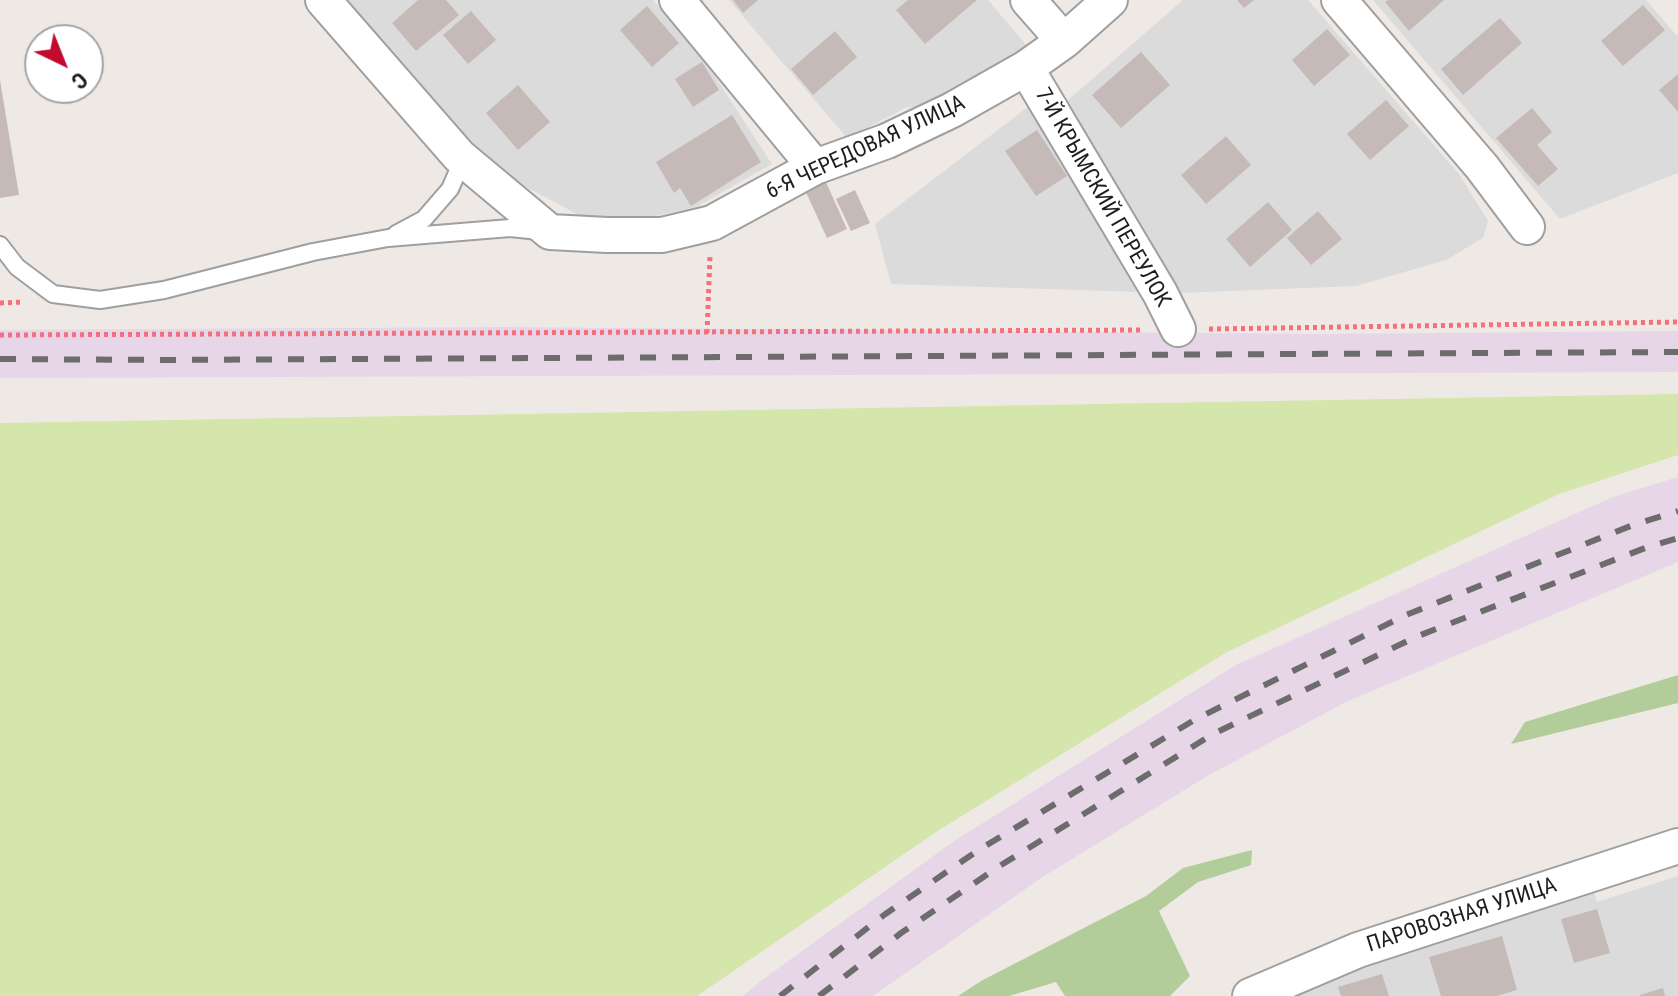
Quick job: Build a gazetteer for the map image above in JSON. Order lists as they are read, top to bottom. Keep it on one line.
{"streets":{"street":["6-Я ЧЕРЕДОВАЯ УЛИЦА","7-Й КРЫМСКИЙ ПЕРЕУЛОК","ПАРОВОЗНАЯ УЛИЦА"]},"crossings":[["6-Я ЧЕРЕДОВАЯ УЛИЦА","7-Й КРЫМСКИЙ ПЕРЕУЛОК"]],"north":"bottom right"}
